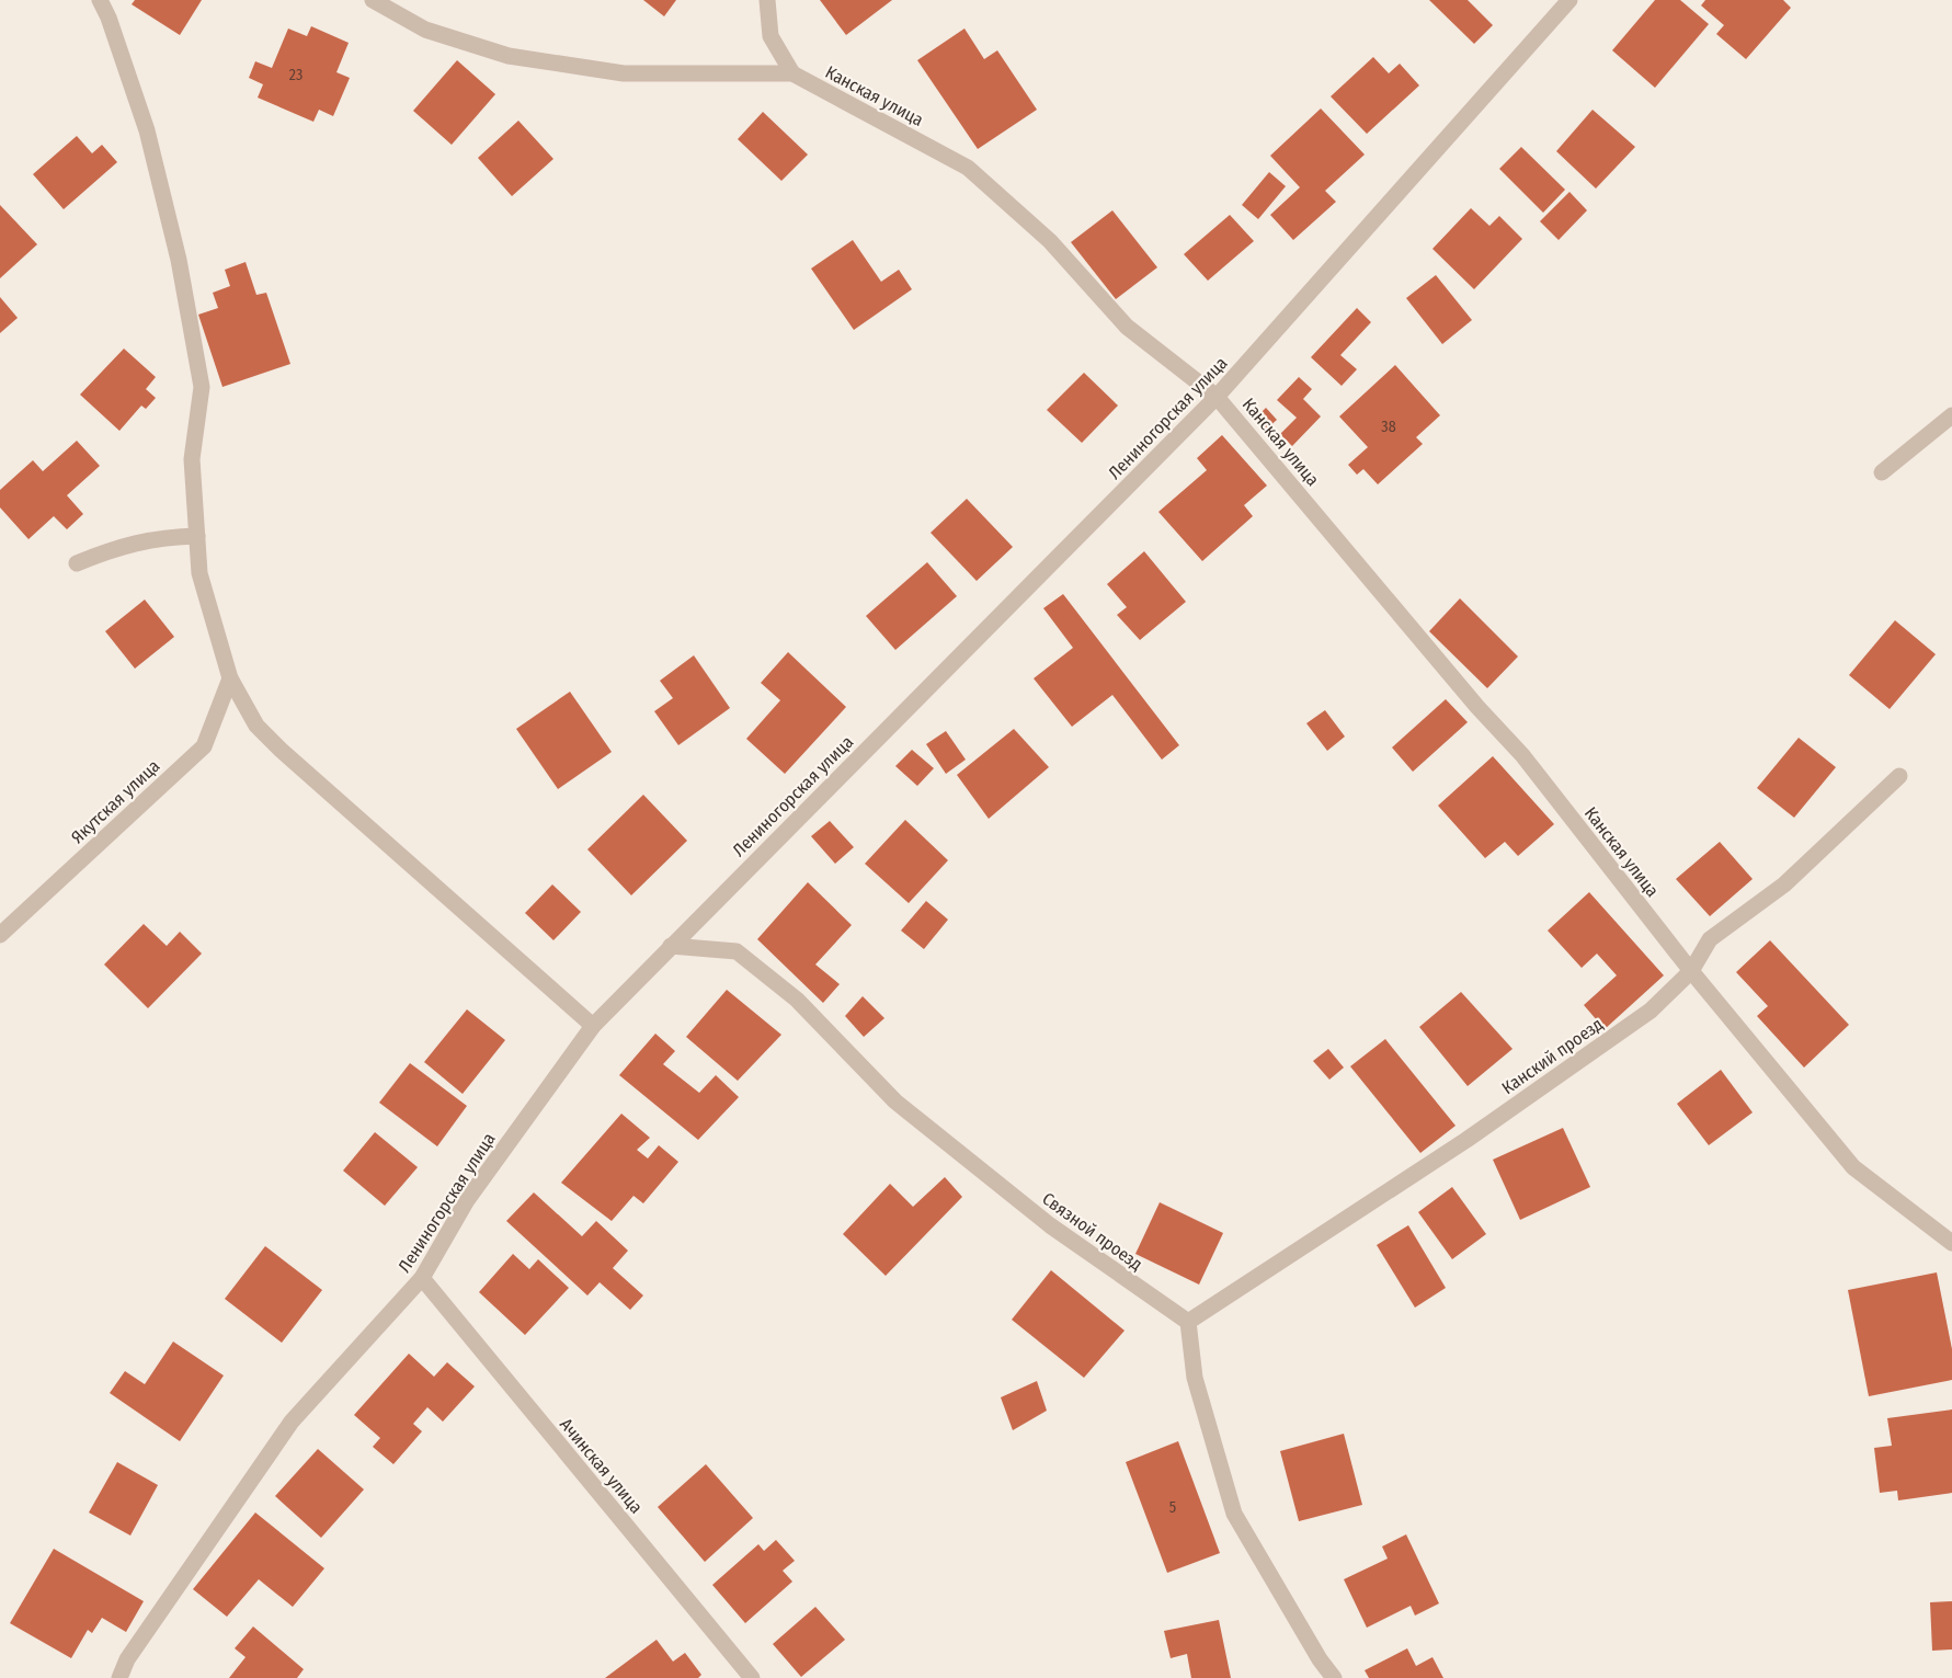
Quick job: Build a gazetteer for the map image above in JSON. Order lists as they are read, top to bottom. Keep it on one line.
{"streets":{"street":["Канская улица","Лениногорская улица","Якутская улица","Канский проезд","Связной проезд","Ачинская улица"]},"crossings":[["Канская улица","Лениногорская улица"],["Канская улица","Канский проезд"],["Лениногорская улица","Связной проезд"],["Лениногорская улица","Ачинская улица"],["Канский проезд","Связной проезд"]],"house_numbers":["23","38","5"]}
